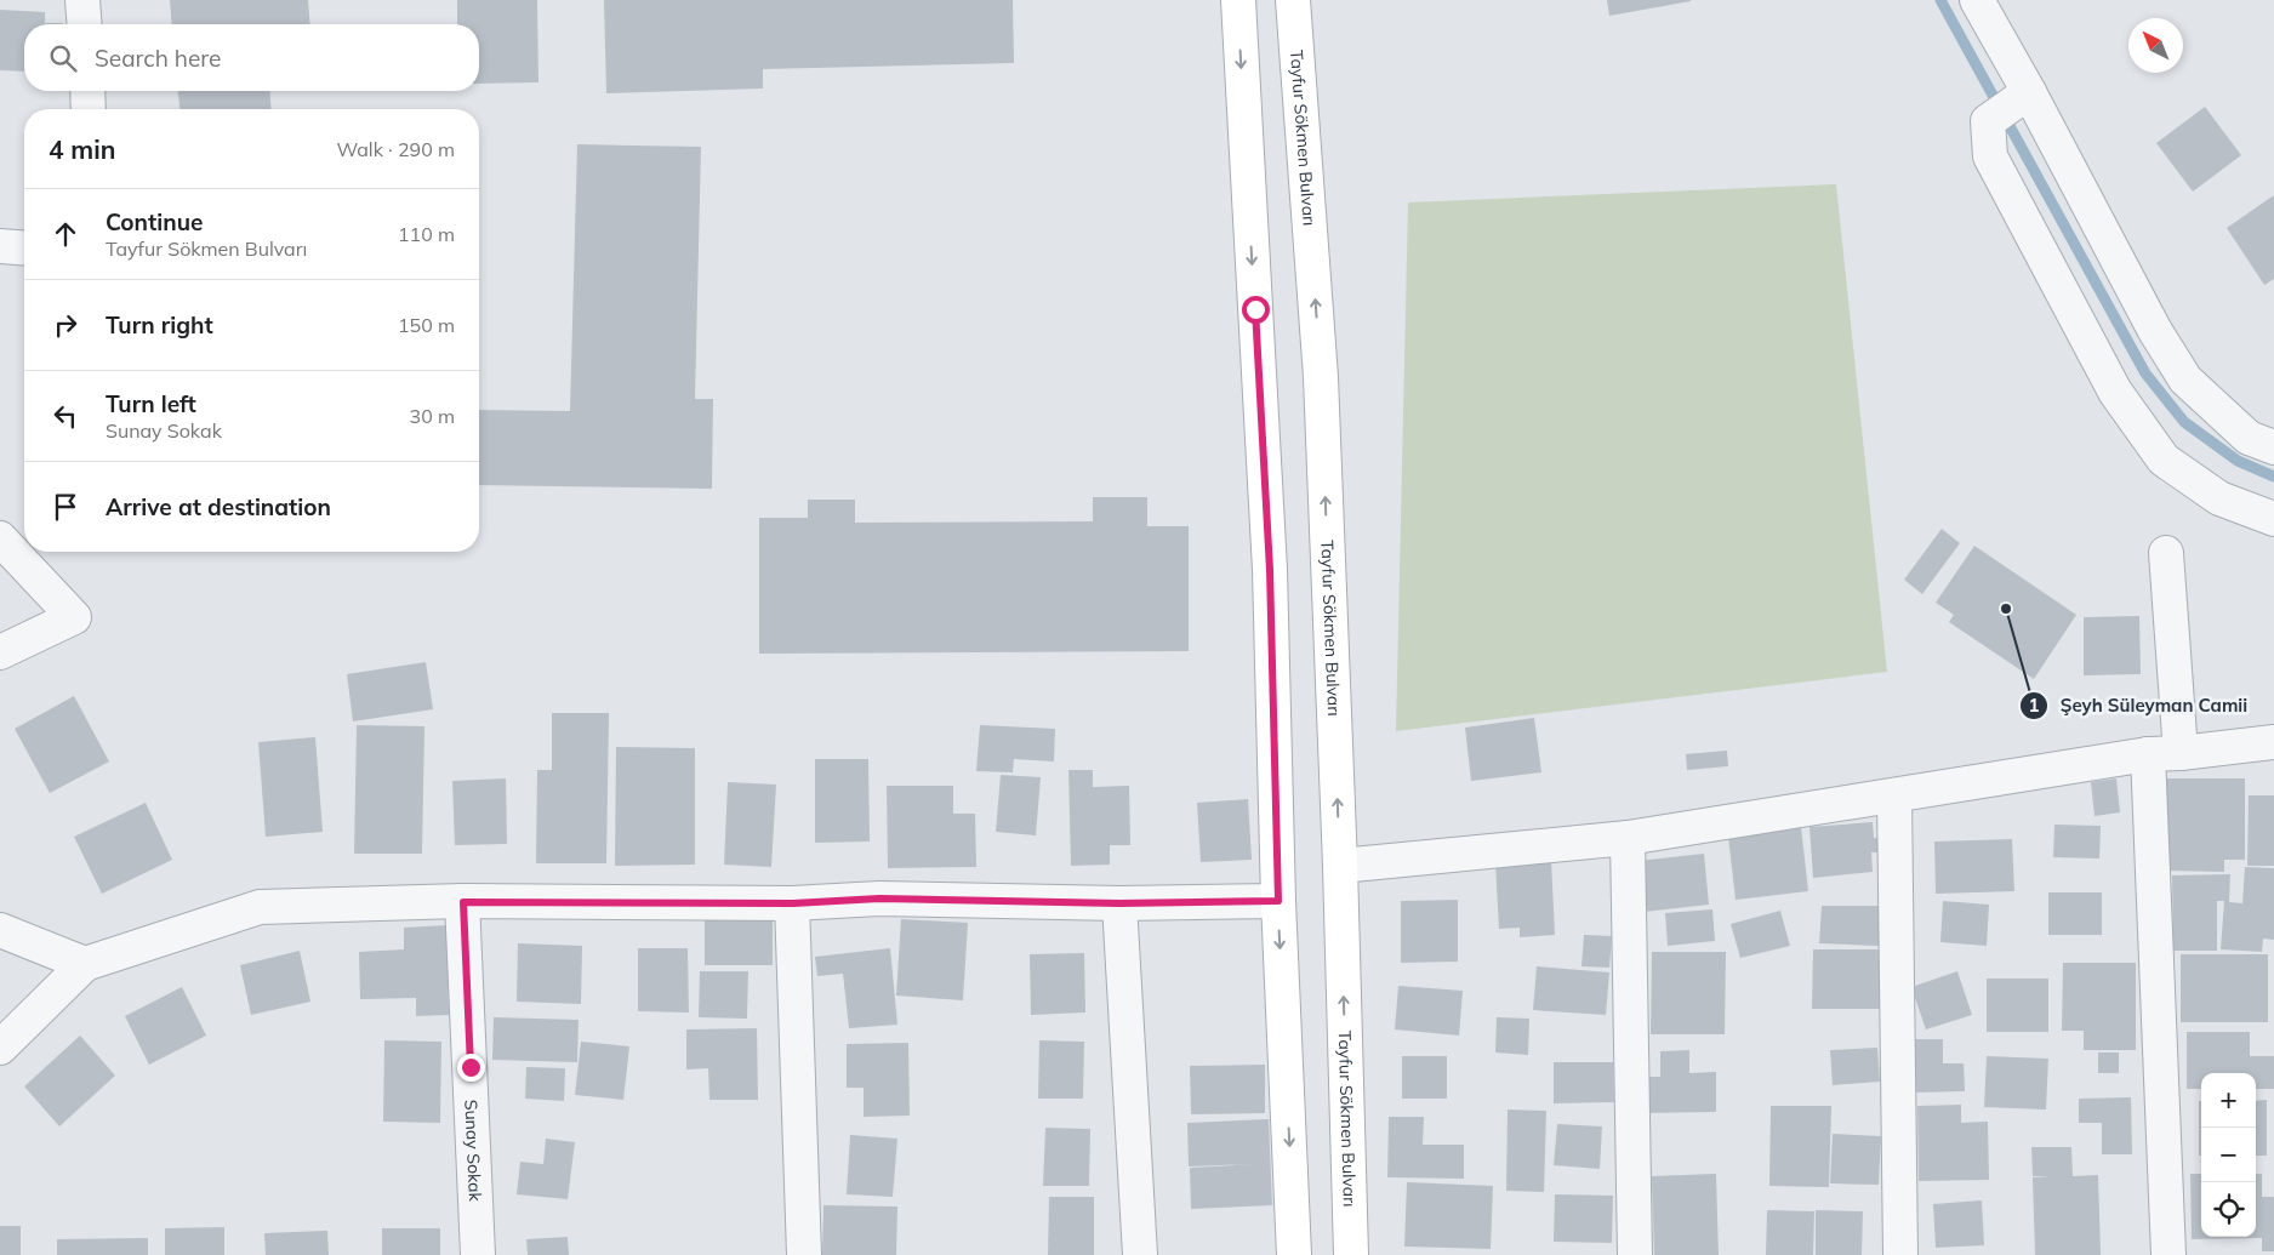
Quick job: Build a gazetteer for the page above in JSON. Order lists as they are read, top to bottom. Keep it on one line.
{"streets":{"main road":["Tayfur Sökmen Bulvarı"],"street":["Sunay Sokak"]},"places":["Şeyh Süleyman Camii"],"north":"top left","page":{"search":"Search here","heading":["4 min","Walk · 290 m"],"list":[["Continue","Tayfur Sökmen Bulvarı","110 m"],["Turn right","150 m"],["Turn left","Sunay Sokak","30 m"],"Arrive at destination"],"map_buttons":["+","−"]}}
